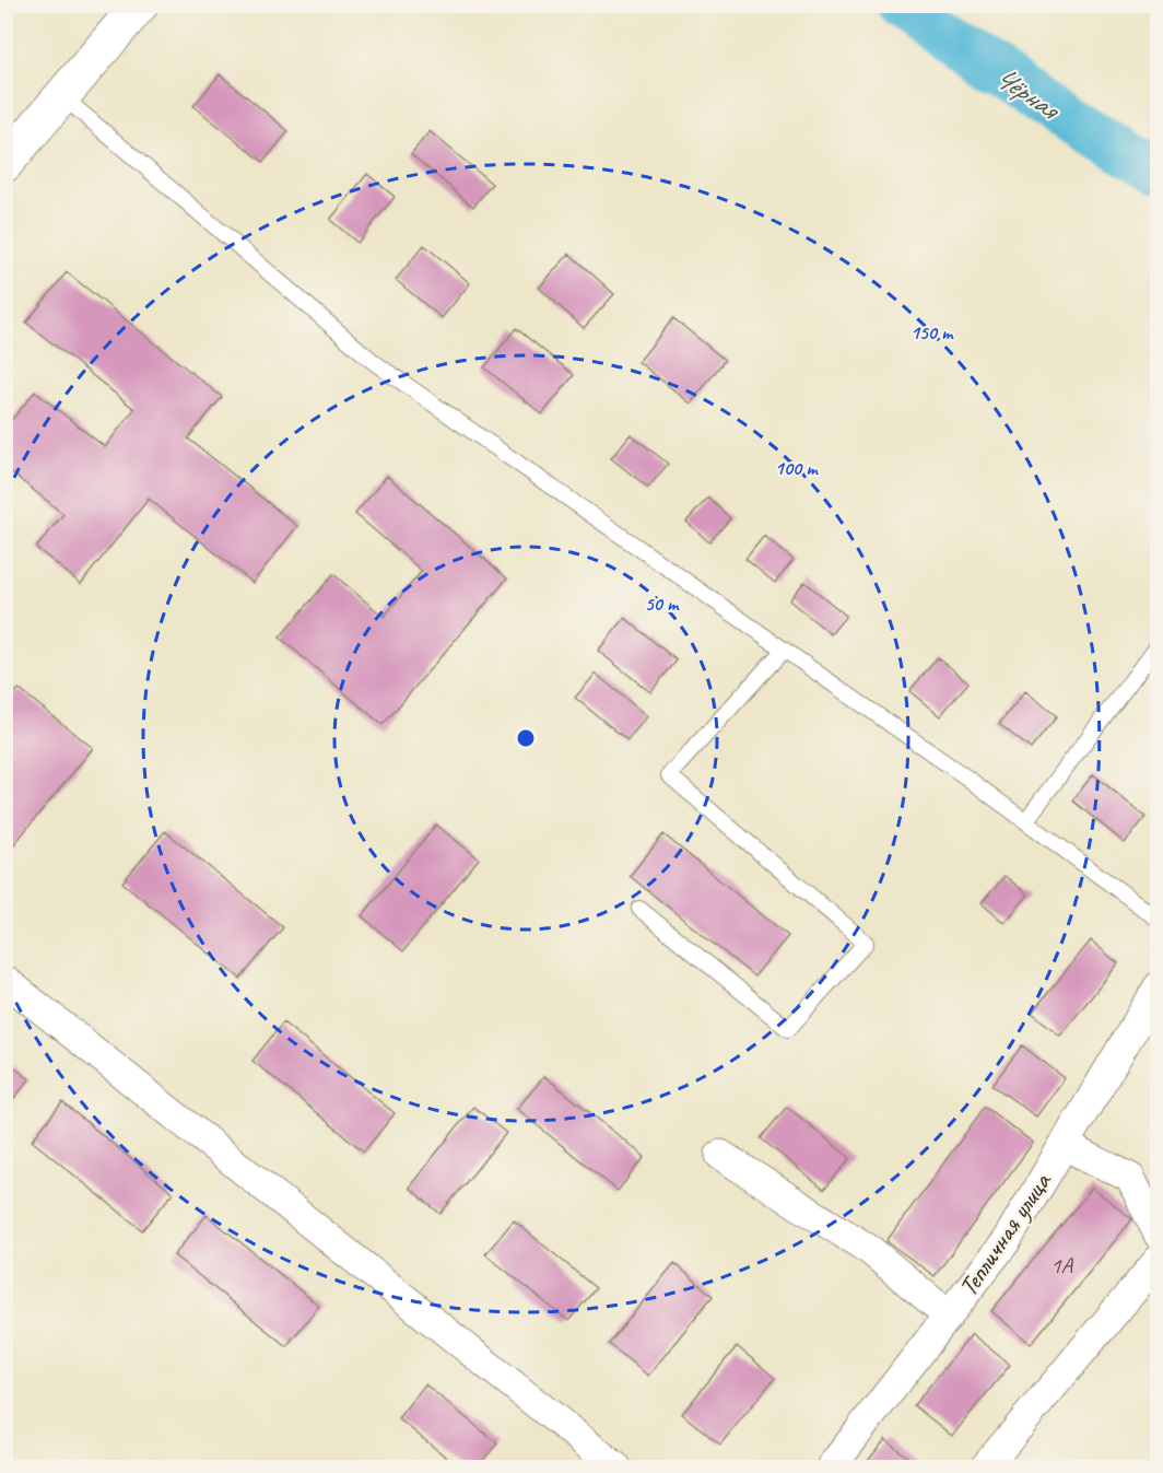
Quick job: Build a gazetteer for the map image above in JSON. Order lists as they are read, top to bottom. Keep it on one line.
{"streets":{"street":["Тепличная улица"]},"water":["Чёрная"],"house_numbers":["1А"],"rings":["150 m","100 m","50 m"]}
